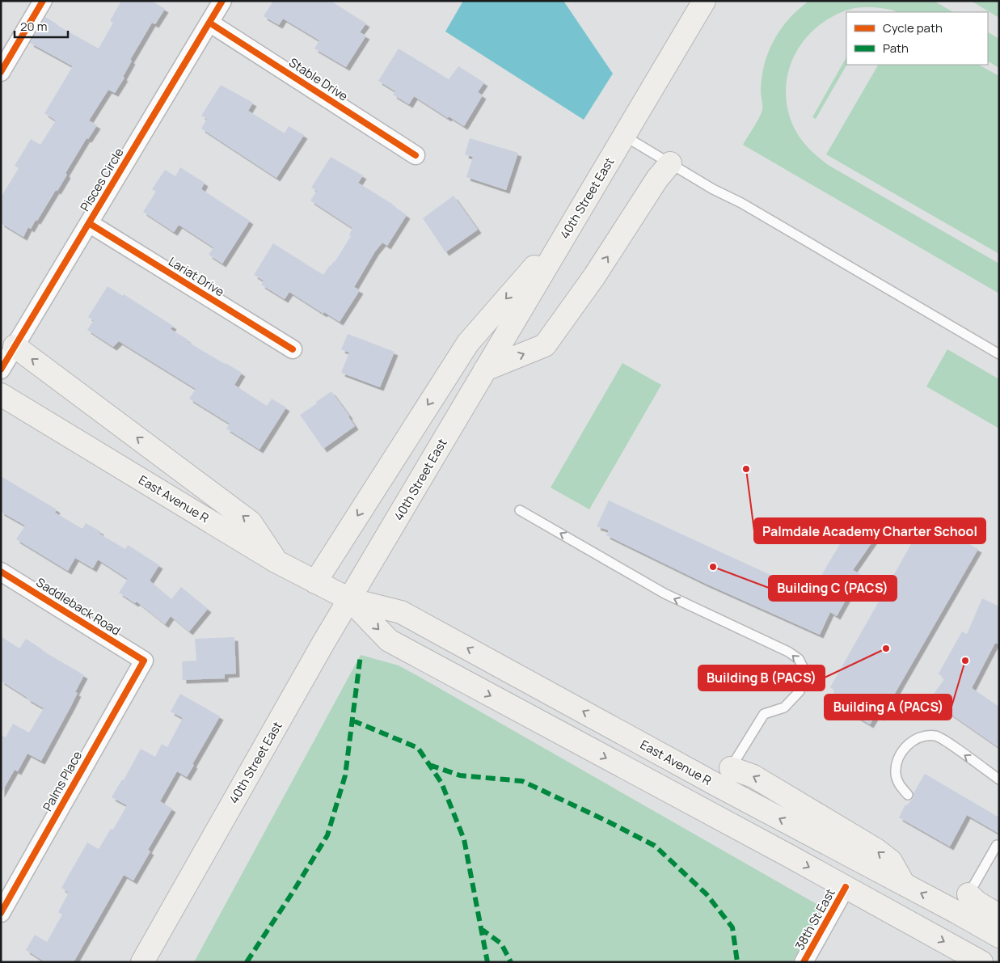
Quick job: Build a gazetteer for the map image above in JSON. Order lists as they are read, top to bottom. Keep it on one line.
{"streets":{"main road":["40th Street East","East Avenue R"],"street":["Stable Drive","Pisces Circle","Lariat Drive","Saddleback Road","Palms Place","38th St East"]},"crossings":[["Stable Drive","Pisces Circle"],["Pisces Circle","Lariat Drive"],["40th Street East","East Avenue R"],["East Avenue R","38th St East"],["Saddleback Road","Palms Place"]],"places":["Palmdale Academy Charter School","Building C (PACS)","Building B (PACS)","Building A (PACS)"],"legend":["Cycle path","Path"],"scale_bar":"20 m"}
